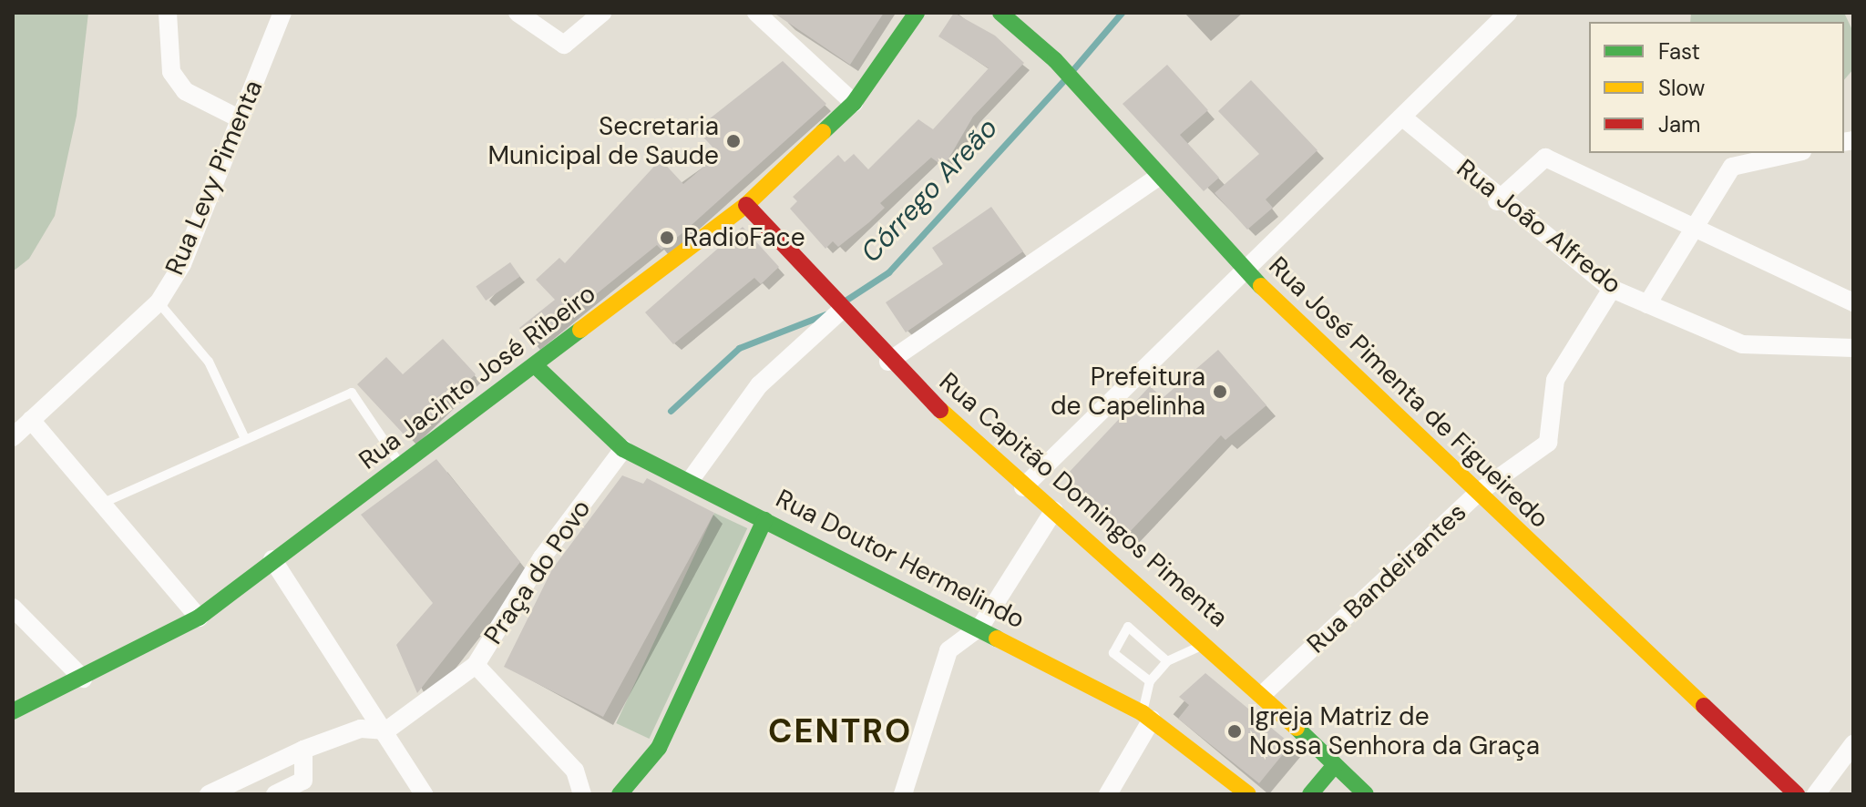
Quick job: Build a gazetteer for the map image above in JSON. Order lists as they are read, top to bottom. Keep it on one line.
{"streets":{"street":["Rua Levy Pimenta","Rua João Alfredo","Rua Jacinto José Ribeiro","Rua José Pimenta de Figueiredo","Rua Capitão Domingos Pimenta","Rua Doutor Hermelindo","Praça do Povo","Rua Bandeirantes"]},"crossings":[["Rua João Alfredo","Rua Bandeirantes"],["Rua Jacinto José Ribeiro","Rua Capitão Domingos Pimenta"],["Rua Jacinto José Ribeiro","Rua Doutor Hermelindo"],["Rua José Pimenta de Figueiredo","Rua Bandeirantes"],["Rua Capitão Domingos Pimenta","Rua Bandeirantes"],["Rua Doutor Hermelindo","Praça do Povo"]],"districts":["CENTRO"],"water":["Córrego Areão"],"places":["Secretaria Municipal de Saude","RadioFace","Prefeitura de Capelinha","Igreja Matriz de Nossa Senhora da Graça"],"legend":["Fast","Slow","Jam"]}
